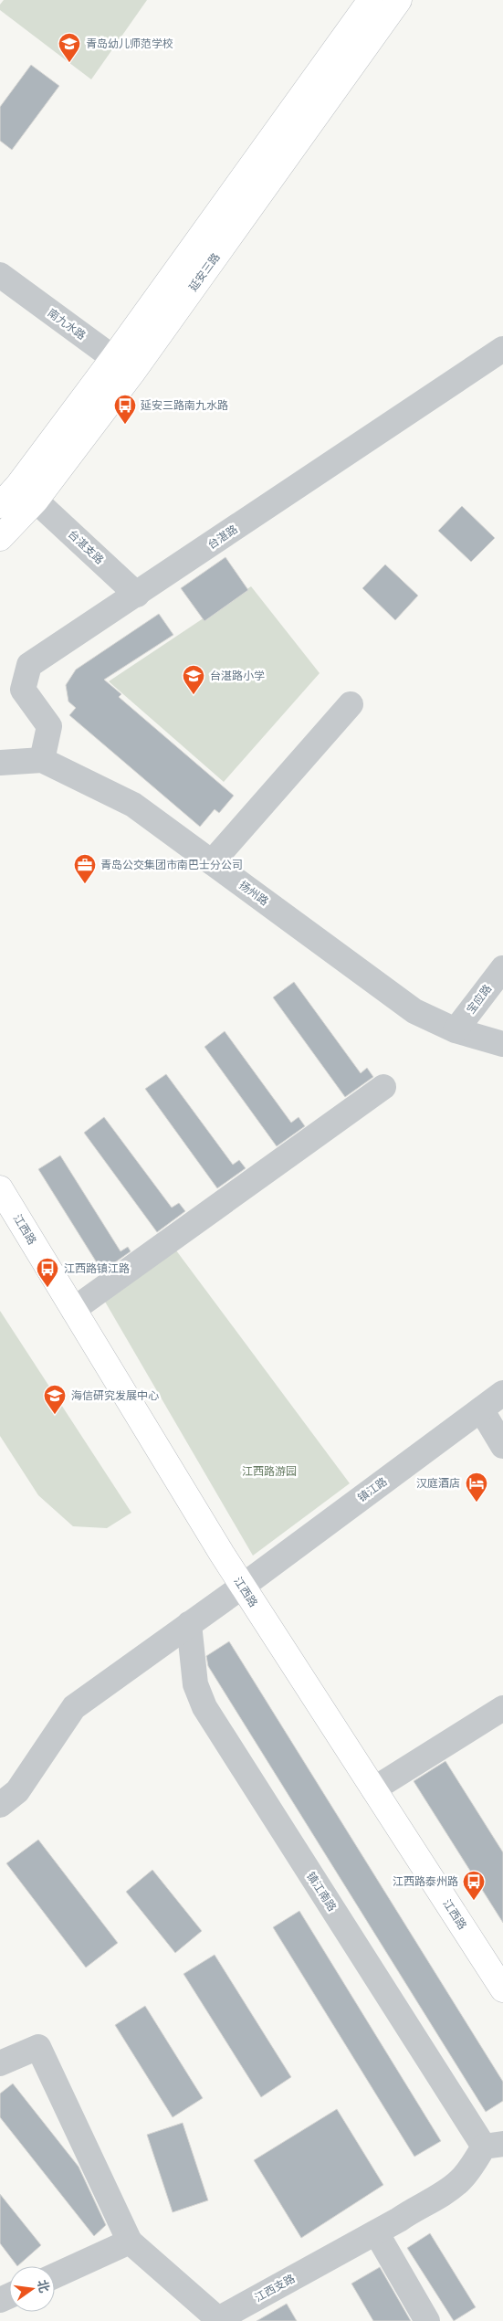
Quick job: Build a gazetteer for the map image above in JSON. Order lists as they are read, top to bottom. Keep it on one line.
{"streets":{"main road":["延安三路","江西路"],"street":["南九水路","台湛路","台湛支路","扬州路","宝应路","镇江路","镇江南路","江西支路"]},"crossings":[["延安三路","南九水路"],["延安三路","台湛支路"],["台湛路","台湛支路"],["台湛路","扬州路"],["扬州路","宝应路"],["江西路","镇江路"],["镇江南路","江西支路"]],"parks":["江西路游园"],"places":{"school or university":["青岛幼儿师范学校","台湛路小学","海信研究发展中心"],"bus stop":["延安三路南九水路","江西路镇江路","江西路泰州路"],"office":["青岛公交集团市南巴士分公司"],"hotel":["汉庭酒店"]},"north":"right"}
